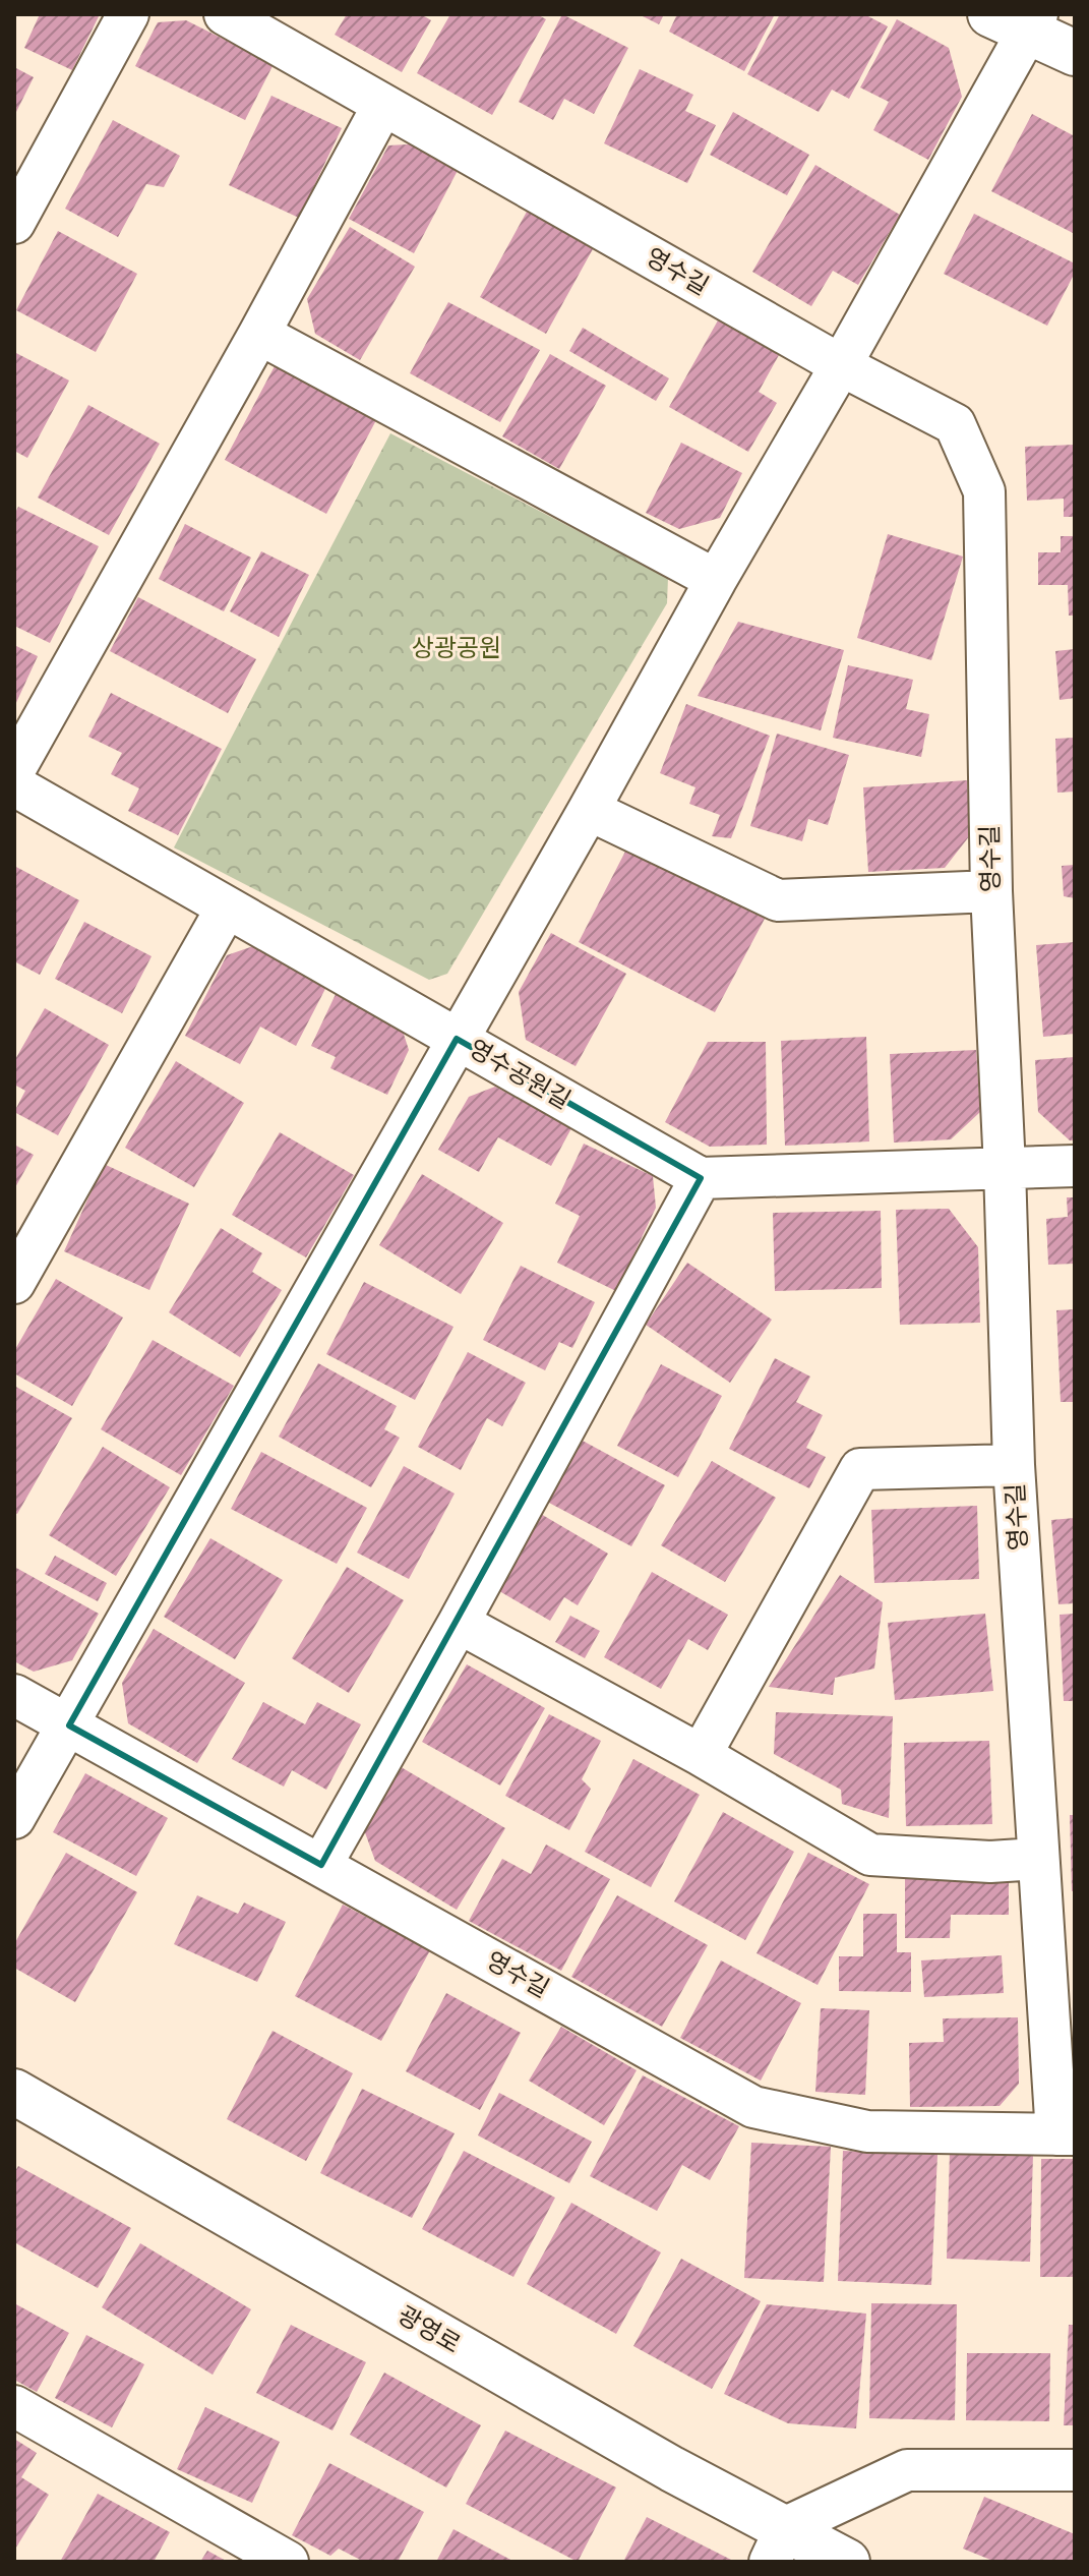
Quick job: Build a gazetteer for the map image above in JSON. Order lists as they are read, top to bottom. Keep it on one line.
{"streets":{"street":["영수길","영수공원길","광영로"]},"parks":["상광공원"]}
